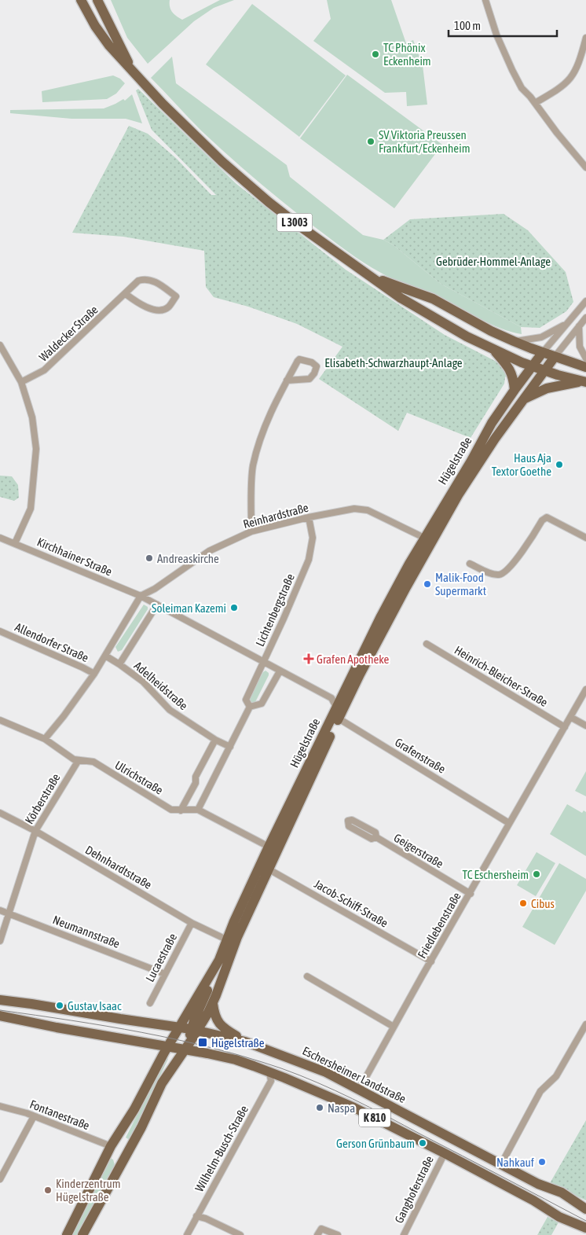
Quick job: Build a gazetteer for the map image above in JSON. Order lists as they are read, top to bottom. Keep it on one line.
{"streets":{"main road":["L 3003","Hügelstraße","Eschersheimer Landstraße","K 810"],"street":["Waldecker Straße","Reinhardstraße","Kirchhainer Straße","Lichtenbergstraße","Allendorfer Straße","Heinrich-Bleicher-Straße","Adelheidstraße","Grafenstraße","Ulrichstraße","Körberstraße","Geigerstraße","Dehnhardtstraße","Jacob-Schiff-Straße","Friedlebenstraße","Neumannstraße","Lucaestraße","Fontanestraße","Wilhelm-Busch-Straße","Ganghoferstraße"]},"crossings":[["L 3003","Hügelstraße"],["Hügelstraße","Reinhardstraße"],["Hügelstraße","Grafenstraße"],["Hügelstraße","Ulrichstraße"],["Hügelstraße","Dehnhardtstraße"],["Hügelstraße","Jacob-Schiff-Straße"],["Hügelstraße","Eschersheimer Landstraße"],["Hügelstraße","Fontanestraße"],["Hügelstraße","K 810"],["Reinhardstraße","Kirchhainer Straße"],["Reinhardstraße","Lichtenbergstraße"],["Lichtenbergstraße","Adelheidstraße"],["Lichtenbergstraße","Ulrichstraße"],["Heinrich-Bleicher-Straße","Friedlebenstraße"],["Grafenstraße","Friedlebenstraße"],["Ulrichstraße","Körberstraße"],["Körberstraße","Dehnhardtstraße"],["Körberstraße","Neumannstraße"],["Geigerstraße","Friedlebenstraße"],["Dehnhardtstraße","Lucaestraße"],["Jacob-Schiff-Straße","Friedlebenstraße"],["Friedlebenstraße","Eschersheimer Landstraße"],["Neumannstraße","Lucaestraße"],["K 810","Wilhelm-Busch-Straße"],["K 810","Ganghoferstraße"]],"parks":["Gebrüder-Hommel-Anlage","Elisabeth-Schwarzhaupt-Anlage"],"places":{"other":["TC Phönix Eckenheim","SV Viktoria Preussen Frankfurt/Eckenheim","Haus Aja Textor Goethe","Andreaskirche","Malik-Food Supermarkt","Soleiman Kazemi","TC Eschersheim","Cibus","Gustav Isaac","Naspa","Gerson Grünbaum","Nahkauf","Kinderzentrum Hügelstraße"],"health":["Grafen Apotheke"],"transit":["Hügelstraße"]},"scale_bar":"100 m"}
